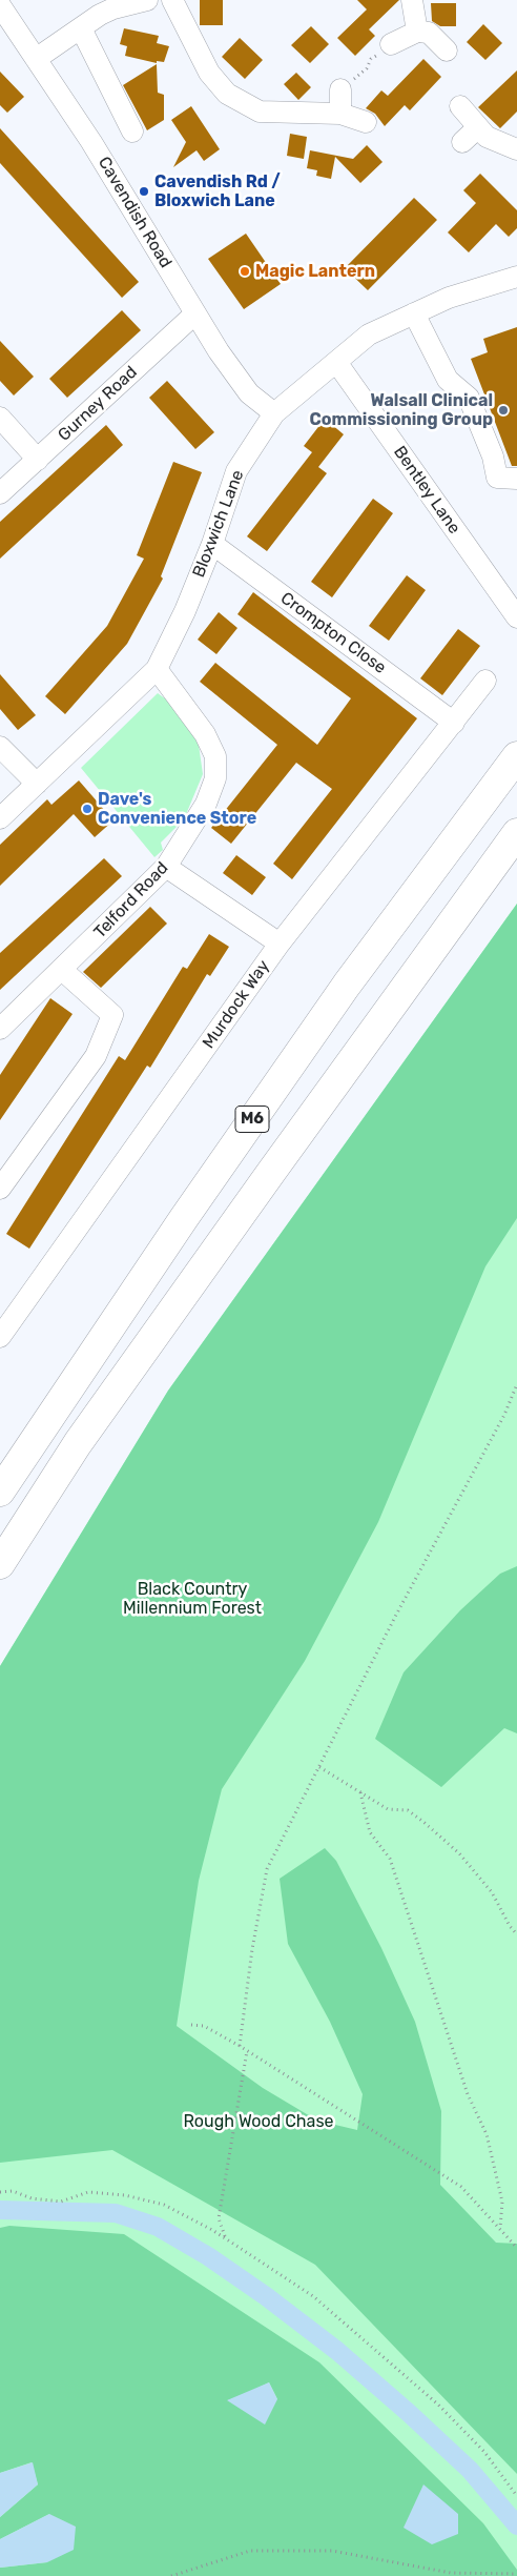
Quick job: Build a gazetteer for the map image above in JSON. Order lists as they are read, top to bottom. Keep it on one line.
{"streets":{"highway":["M6"],"street":["Cavendish Road","Gurney Road","Bentley Lane","Bloxwich Lane","Crompton Close","Telford Road","Murdock Way"]},"crossings":[["Cavendish Road","Gurney Road"],["Cavendish Road","Bloxwich Lane"],["Bentley Lane","Bloxwich Lane"],["Bloxwich Lane","Crompton Close"],["Bloxwich Lane","Telford Road"],["Crompton Close","Murdock Way"]],"parks":["Black Country Millennium Forest","Rough Wood Chase"],"places":["Cavendish Rd / Bloxwich Lane","Magic Lantern","Walsall Clinical Commissioning Group","Dave's Convenience Store"]}
